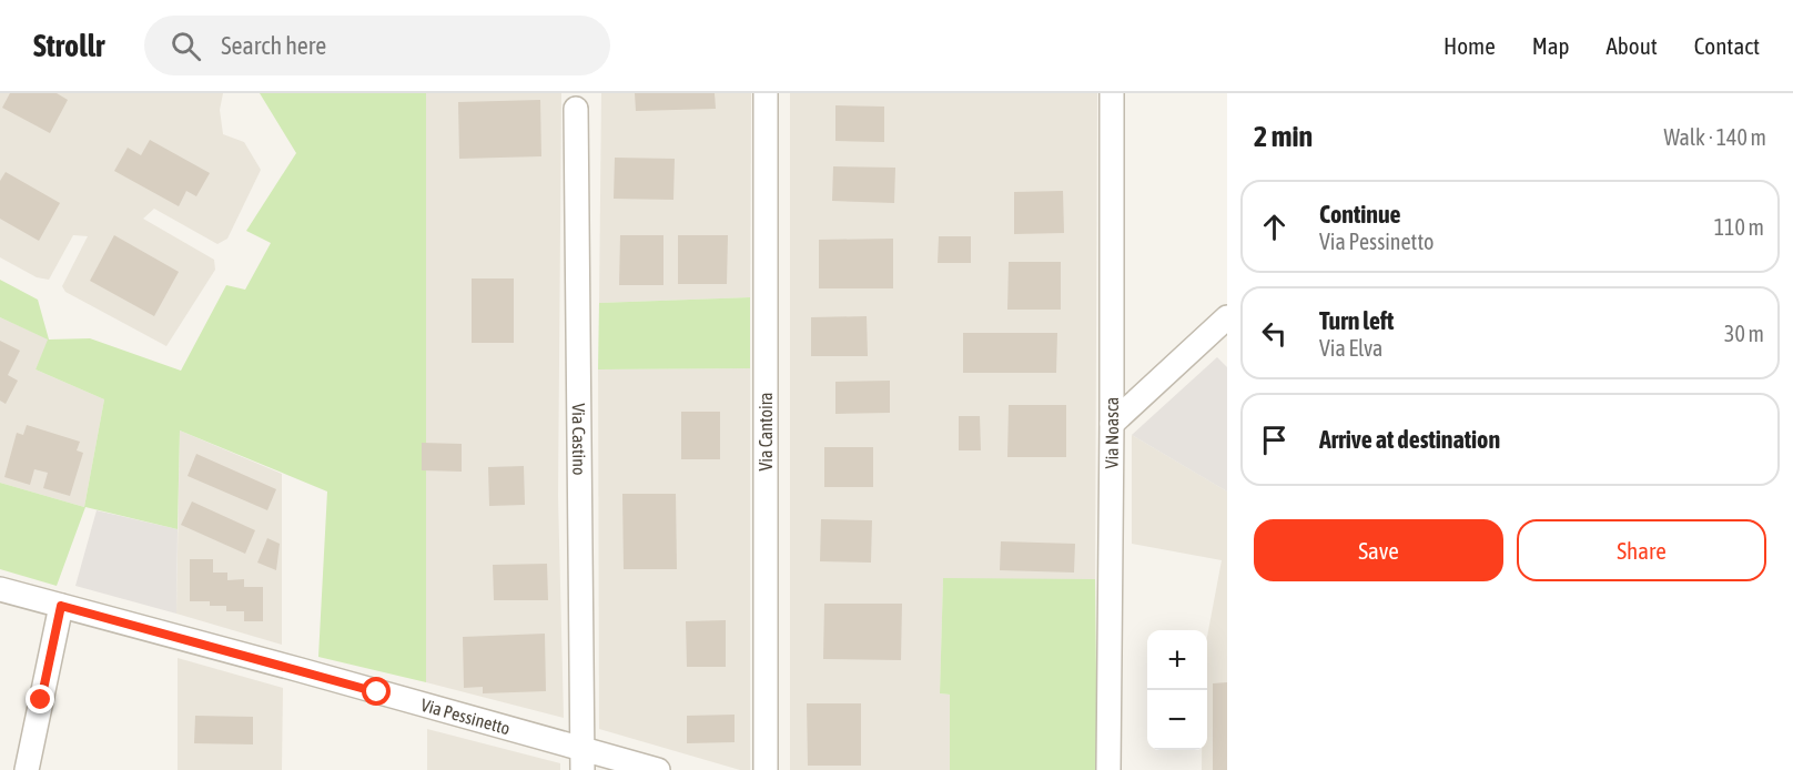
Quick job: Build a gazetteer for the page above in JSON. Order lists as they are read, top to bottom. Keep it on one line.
{"streets":{"street":["Via Cantoira","Via Noasca","Via Castino","Via Pessinetto"]},"crossings":[["Via Castino","Via Pessinetto"]],"page":{"header":"Strollr","search":"Search here","nav":["Home","Map","About","Contact"],"heading":["2 min","Walk · 140 m"],"list":[["Continue","Via Pessinetto","110 m"],["Turn left","Via Elva","30 m"],"Arrive at destination"],"buttons":["Save","Share"],"map_buttons":["+","−"]}}
